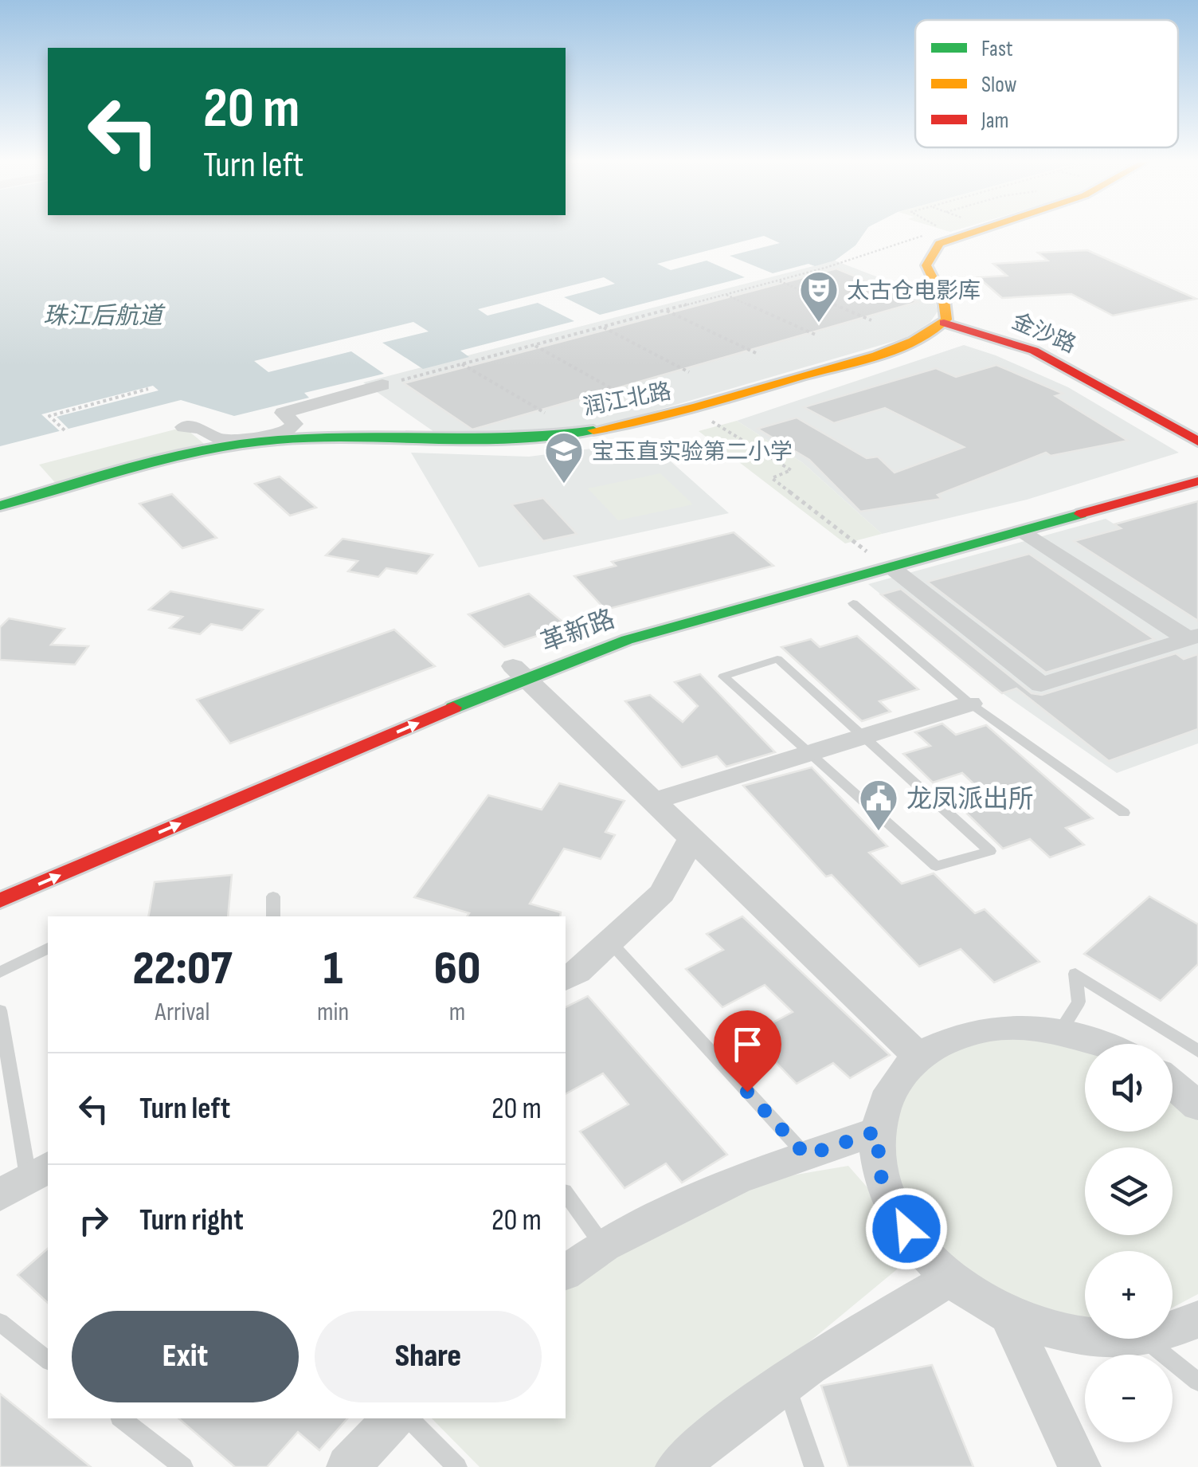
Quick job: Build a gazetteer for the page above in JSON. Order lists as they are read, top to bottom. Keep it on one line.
{"streets":{"street":["金沙路","润江北路","革新路"]},"crossings":[["金沙路","润江北路"]],"water":["珠江后航道"],"places":{"theatre":["太古仓电影库"],"school or university":["宝玉直实验第二小学"],"public building":["龙凤派出所"]},"legend":["Fast","Slow","Jam"],"page":{"turn":["20 m","Turn left"],"eta":["22:07","Arrival","1","min","60","m"],"map_buttons":["+","−"],"list":[{"name":"Turn left","value":"20 m"},{"name":"Turn right","value":"20 m"}],"buttons":["Exit","Share"]}}
